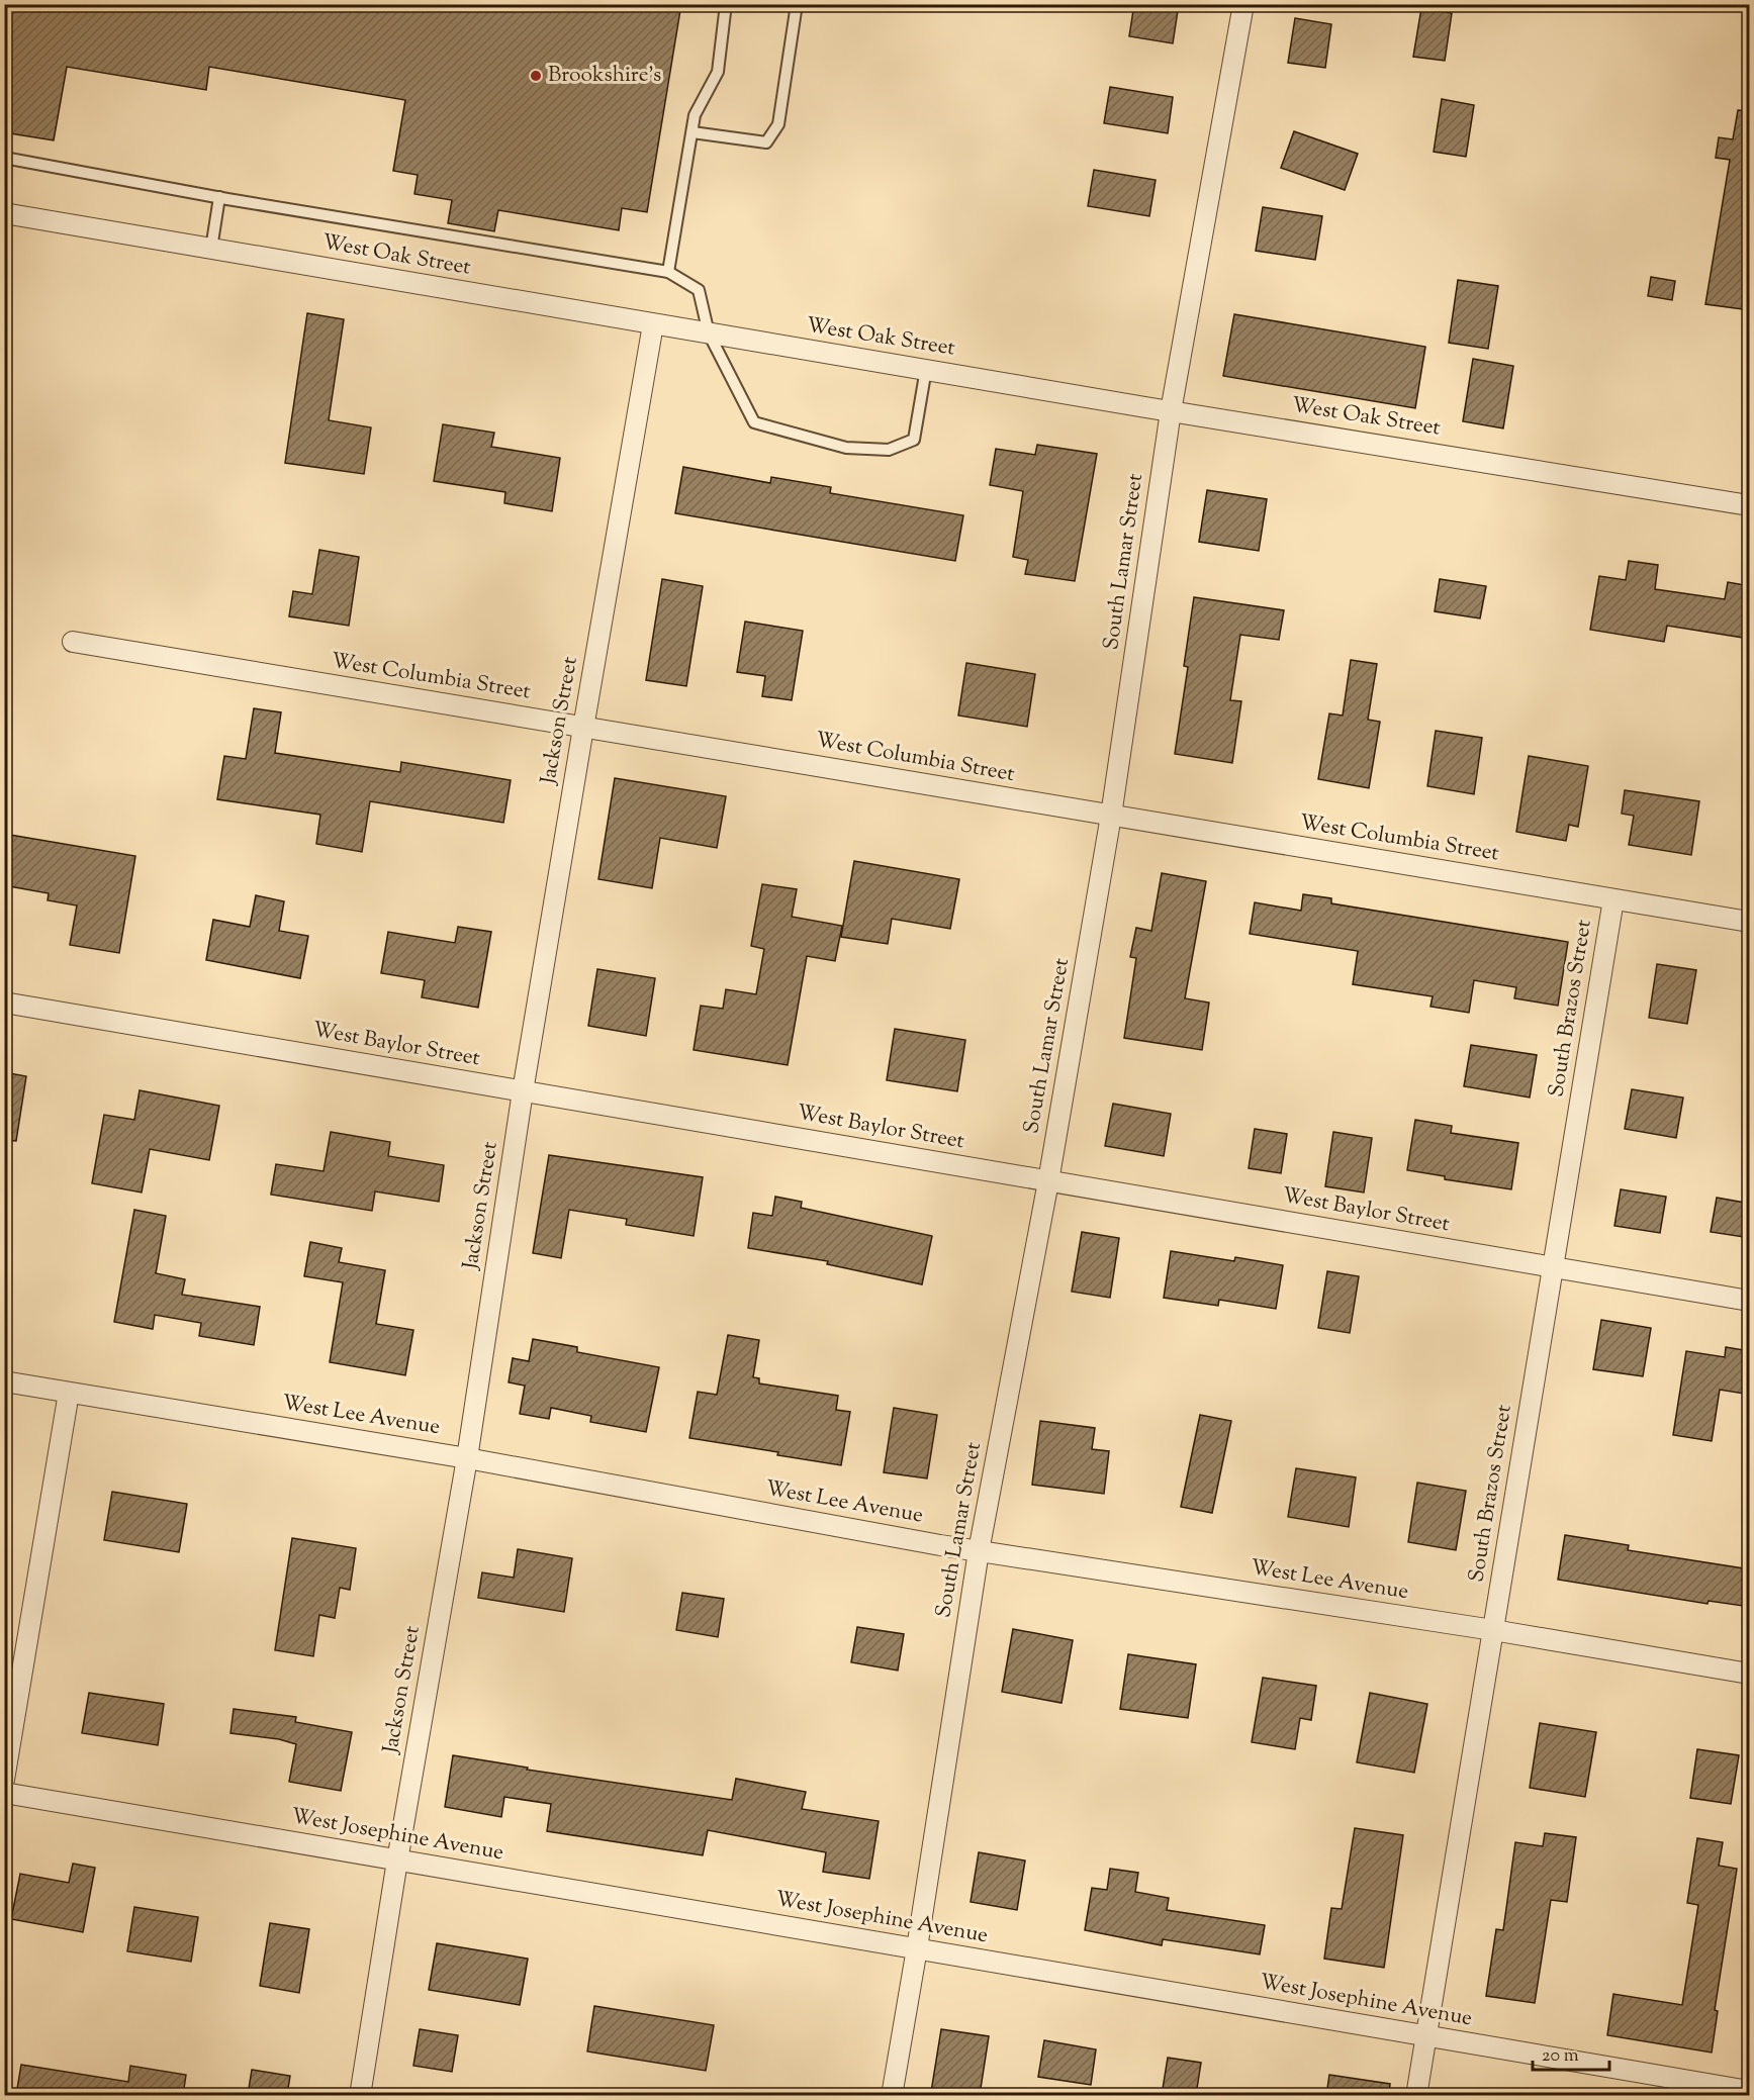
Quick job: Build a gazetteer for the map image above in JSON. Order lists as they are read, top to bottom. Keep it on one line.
{"streets":{"street":["West Oak Street","South Lamar Street","West Columbia Street","Jackson Street","South Brazos Street","West Baylor Street","West Lee Avenue","West Josephine Avenue"]},"crossings":[["West Oak Street","South Lamar Street"],["West Oak Street","Jackson Street"],["South Lamar Street","West Columbia Street"],["South Lamar Street","West Baylor Street"],["South Lamar Street","West Lee Avenue"],["South Lamar Street","West Josephine Avenue"],["West Columbia Street","Jackson Street"],["West Columbia Street","South Brazos Street"],["Jackson Street","West Baylor Street"],["Jackson Street","West Lee Avenue"],["Jackson Street","West Josephine Avenue"],["South Brazos Street","West Baylor Street"],["South Brazos Street","West Lee Avenue"],["South Brazos Street","West Josephine Avenue"]],"places":["Brookshire's"],"scale_bar":"20 m"}
